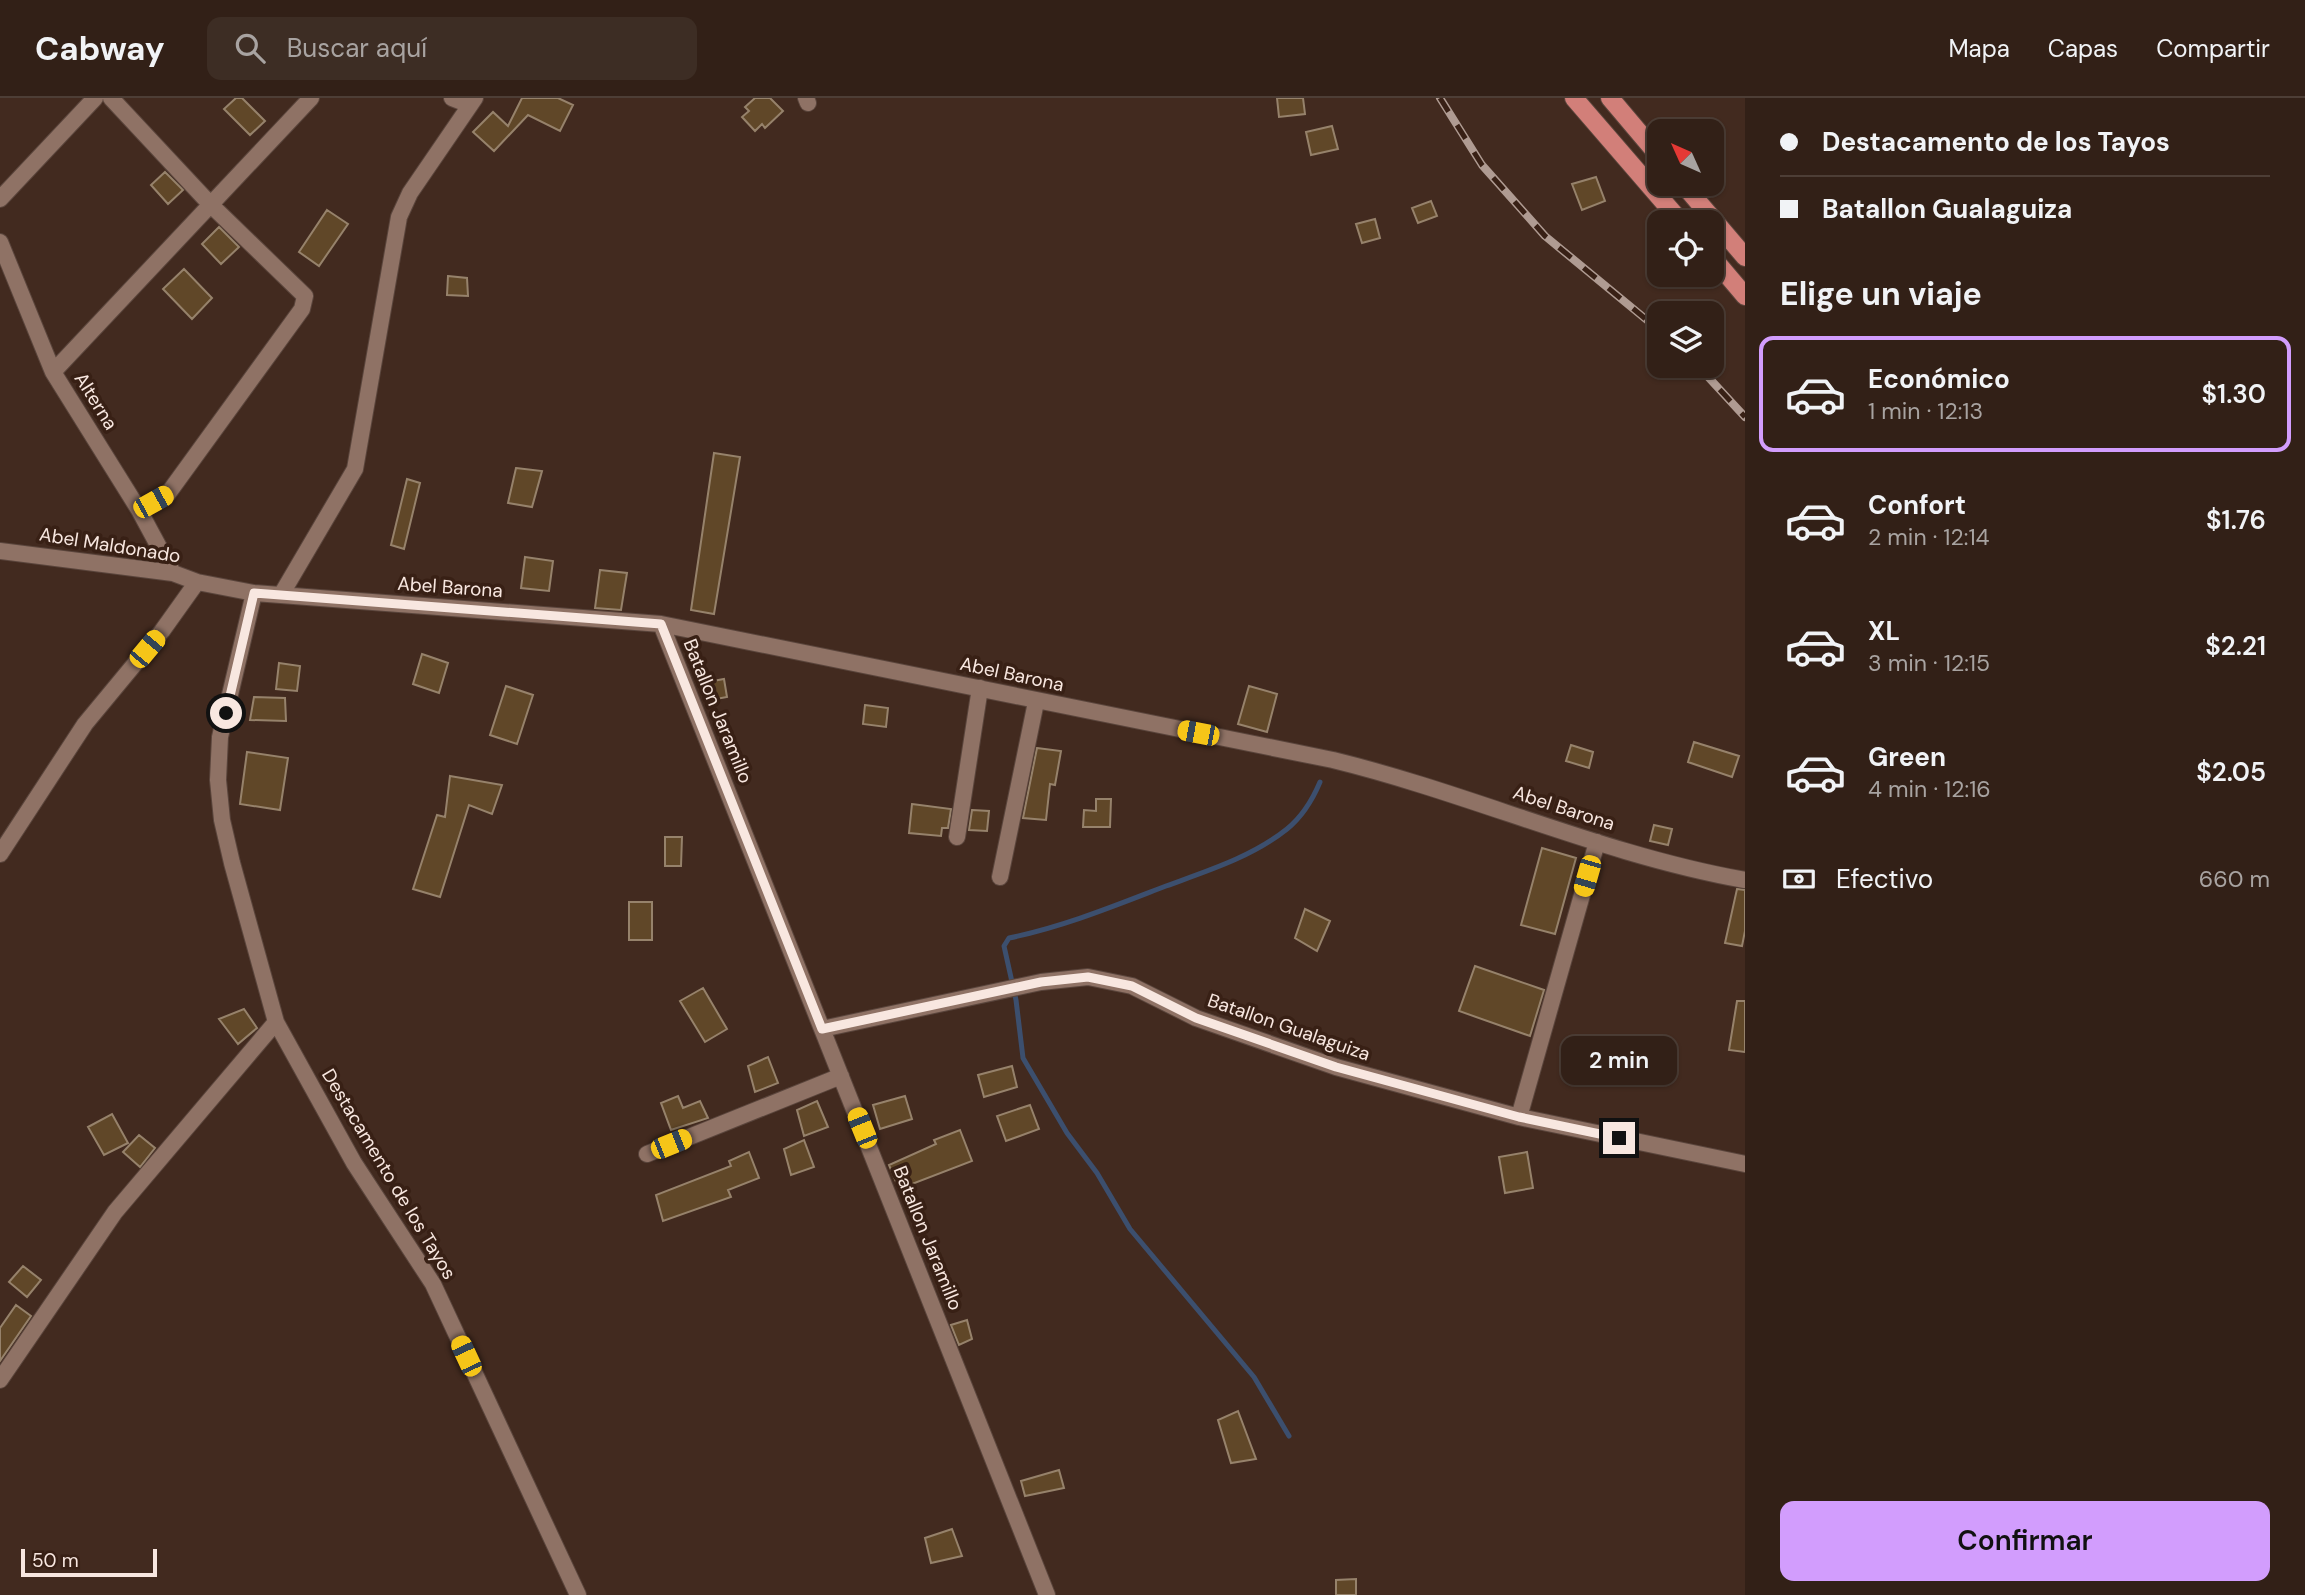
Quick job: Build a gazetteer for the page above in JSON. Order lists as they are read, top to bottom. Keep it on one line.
{"streets":{"street":["Alterna","Abel Maldonado","Abel Barona","Batallon Jaramillo","Batallon Gualaguiza","Destacamento de los Tayos"]},"crossings":[["Alterna","Abel Maldonado"],["Abel Maldonado","Abel Barona"],["Abel Maldonado","Destacamento de los Tayos"],["Abel Barona","Batallon Jaramillo"],["Abel Barona","Destacamento de los Tayos"],["Batallon Jaramillo","Batallon Gualaguiza"]],"scale_bar":"50 m","north":"top left","page":{"header":"Cabway","search":"Buscar aquí","nav":["Mapa","Capas","Compartir"],"banner":["Destacamento de los Tayos","Batallon Gualaguiza"],"heading":"Elige un viaje","list":[{"name":"Económico","note":"1 min · 12:13","value":"$1.30"},{"name":"Confort","note":"2 min · 12:14","value":"$1.76"},{"name":"XL","note":"3 min · 12:15","value":"$2.21"},{"name":"Green","note":"4 min · 12:16","value":"$2.05"}],"pay":["Efectivo","660 m"],"bubble":"2 min","buttons":"Confirmar","scale":"50 m"}}
